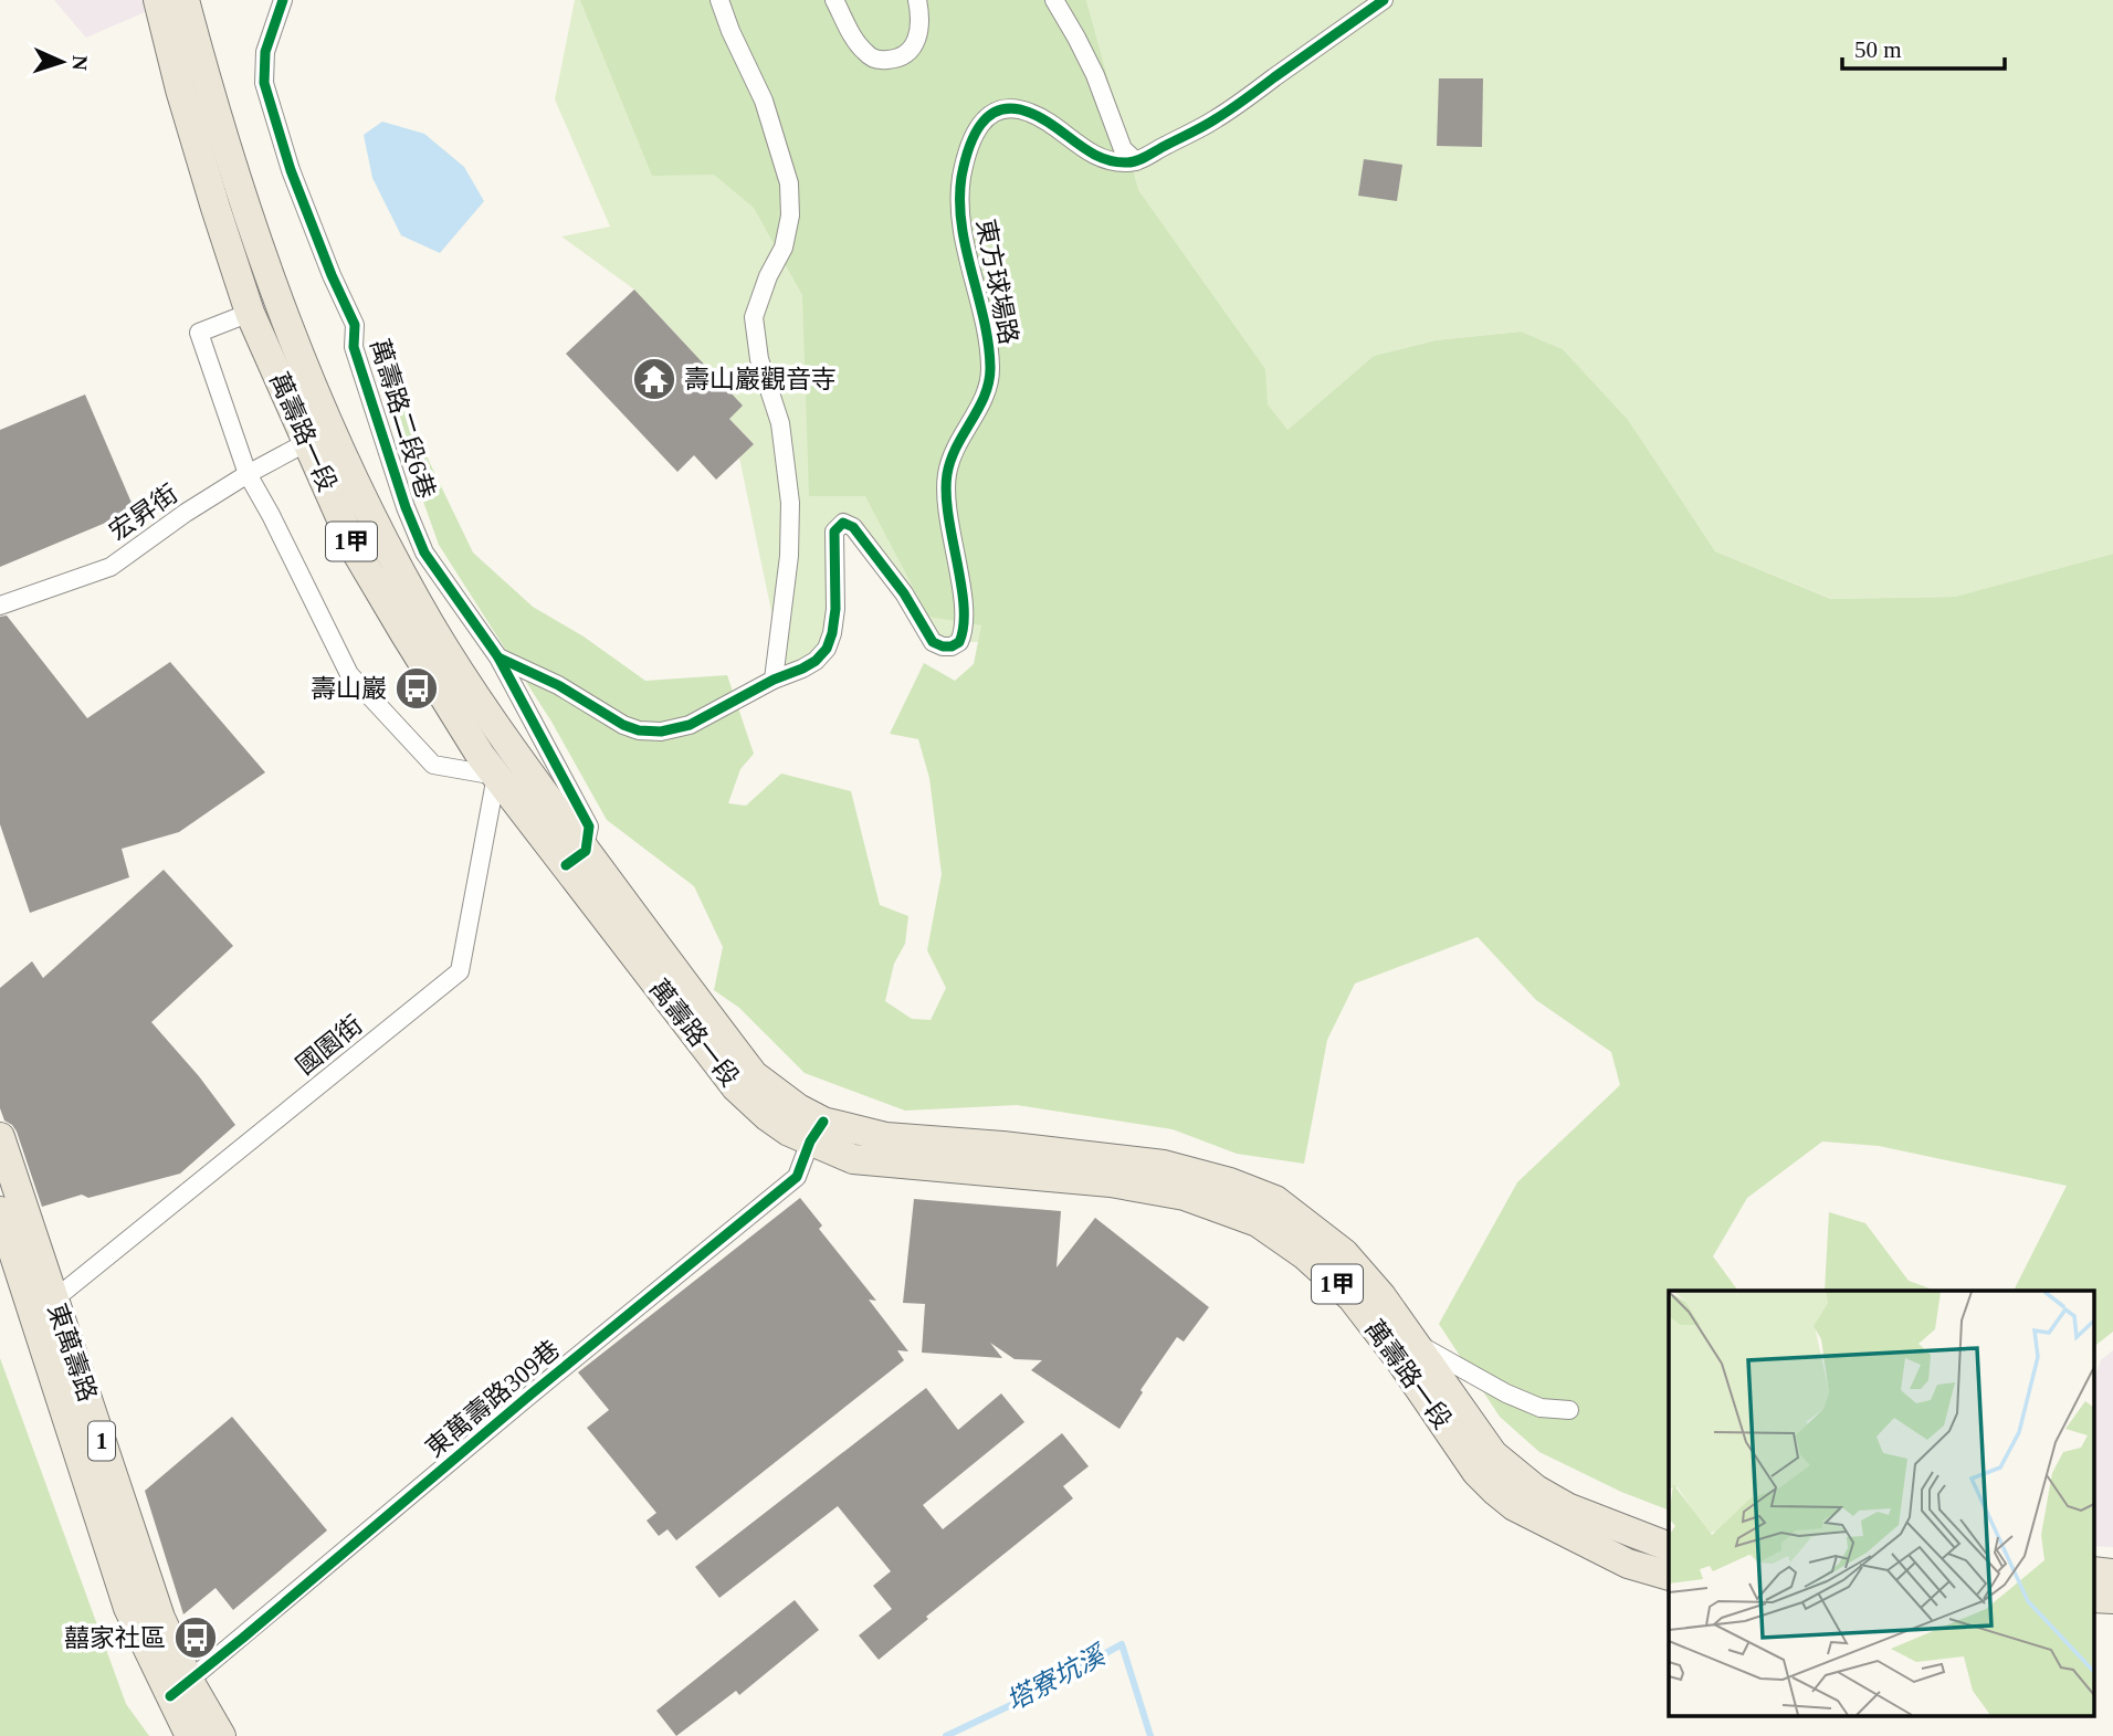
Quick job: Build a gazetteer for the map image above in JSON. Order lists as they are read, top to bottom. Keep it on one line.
{"streets":{"main road":["萬壽路一段","1甲","東萬壽路","1"],"street":["東方球場路","萬壽路二段6巷","宏昇街","國園街","東萬壽路309巷"]},"crossings":[["東方球場路","萬壽路二段6巷"],["萬壽路一段","宏昇街"],["萬壽路一段","國園街"],["萬壽路一段","東萬壽路309巷"],["國園街","東萬壽路"],["東萬壽路","東萬壽路309巷"]],"water":["塔寮坑溪"],"places":{"temple":["壽山巖觀音寺"],"bus stop":["壽山巖","囍家社區"]},"scale_bar":"50 m","north":"right"}
